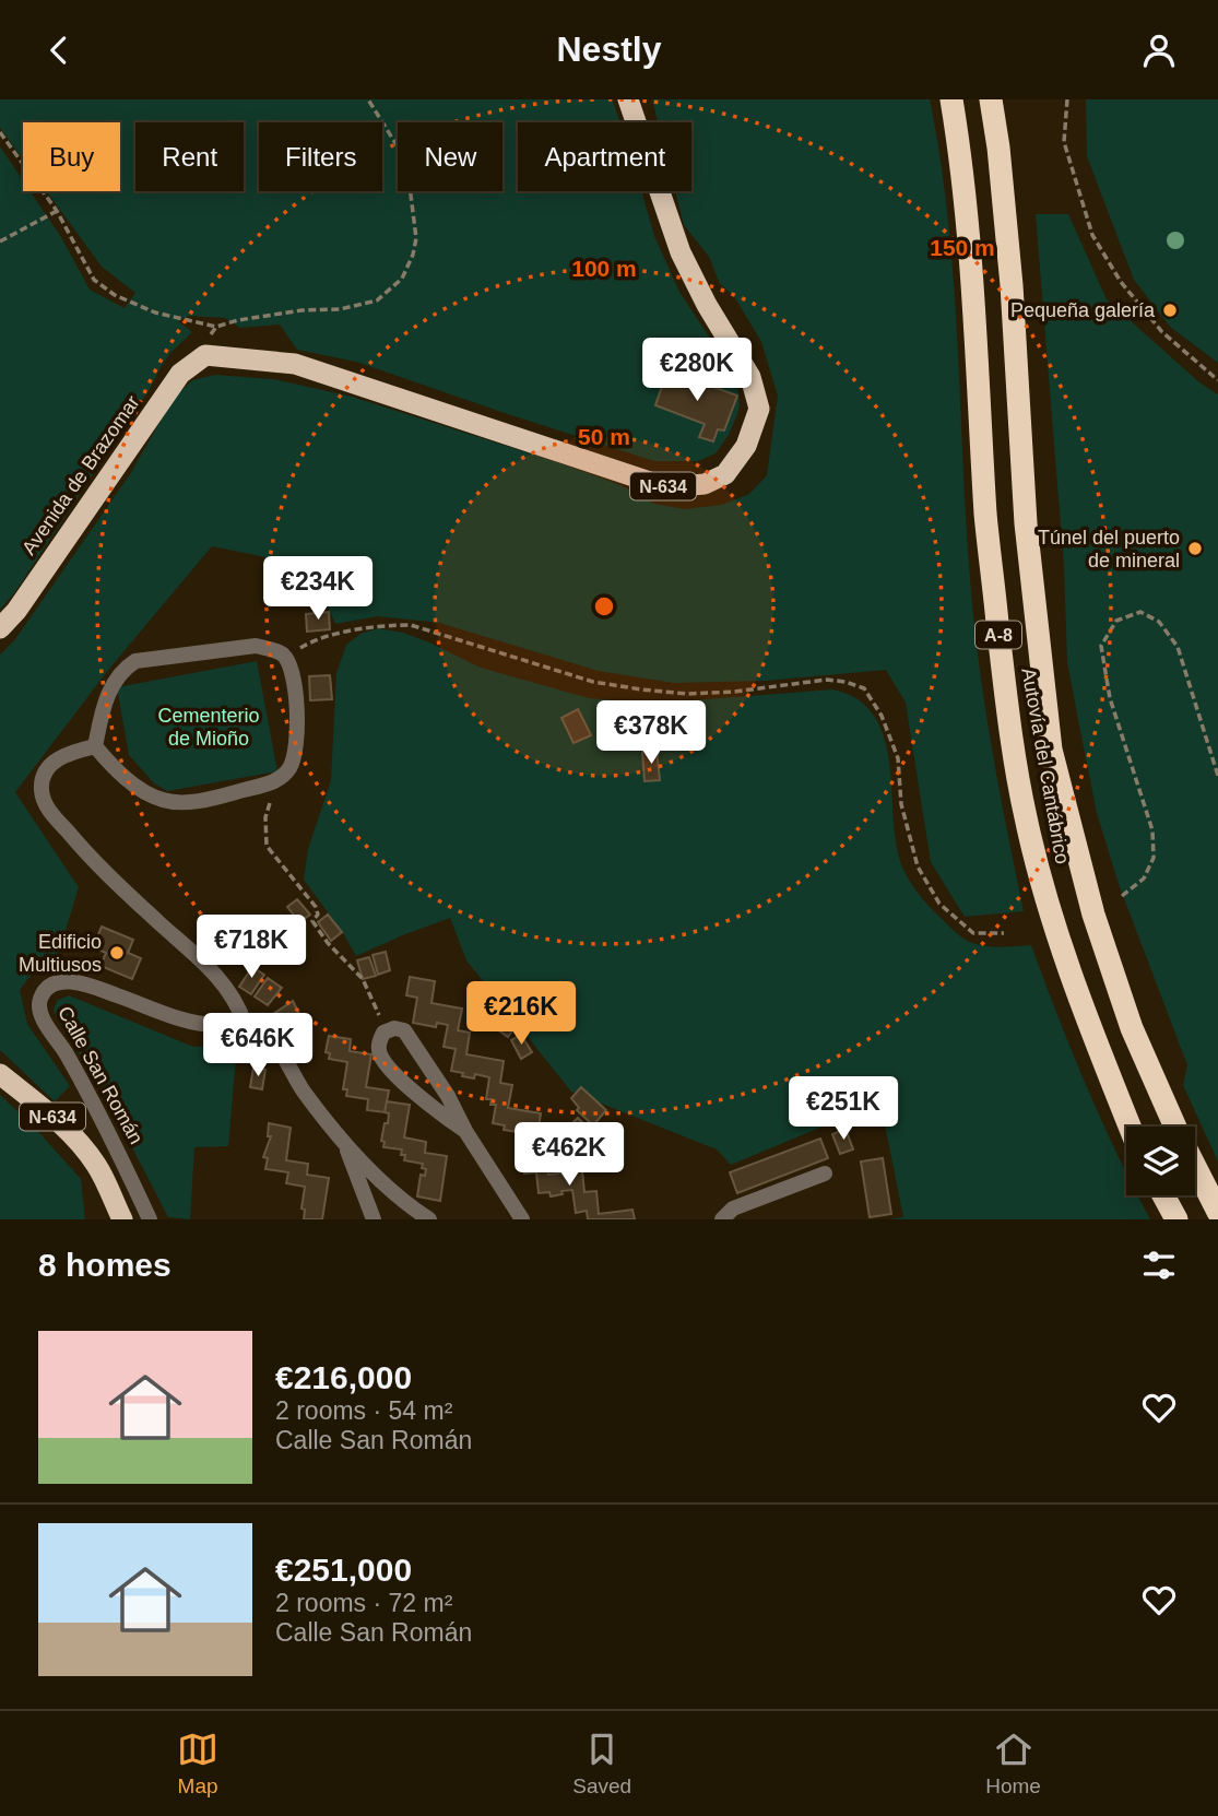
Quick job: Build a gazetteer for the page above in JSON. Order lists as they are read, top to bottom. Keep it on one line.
{"streets":{"highway":["Avenida de Brazomar","N-634","A-8","Autovía del Cantábrico"],"street":["Calle San Román"]},"crossings":[["Avenida de Brazomar","N-634"]],"parks":["Cementerio de Mioño"],"places":["Pequeña galería","Túnel del puerto de mineral","Edificio Multiusos"],"page":{"header":"Nestly","chip":["Buy","Rent","Filters","New","Apartment"],"price":["€280K","€234K","€378K","€718K","€216K","€646K","€251K","€462K"],"heading":"8 homes","list":[{"name":"€216,000","note":"2 rooms · 54 m² · Calle San Román"},{"name":"€251,000","note":"2 rooms · 72 m² · Calle San Román"}],"tabs":["Map","Saved","Home"]},"rings":["150 m","100 m","50 m"]}
